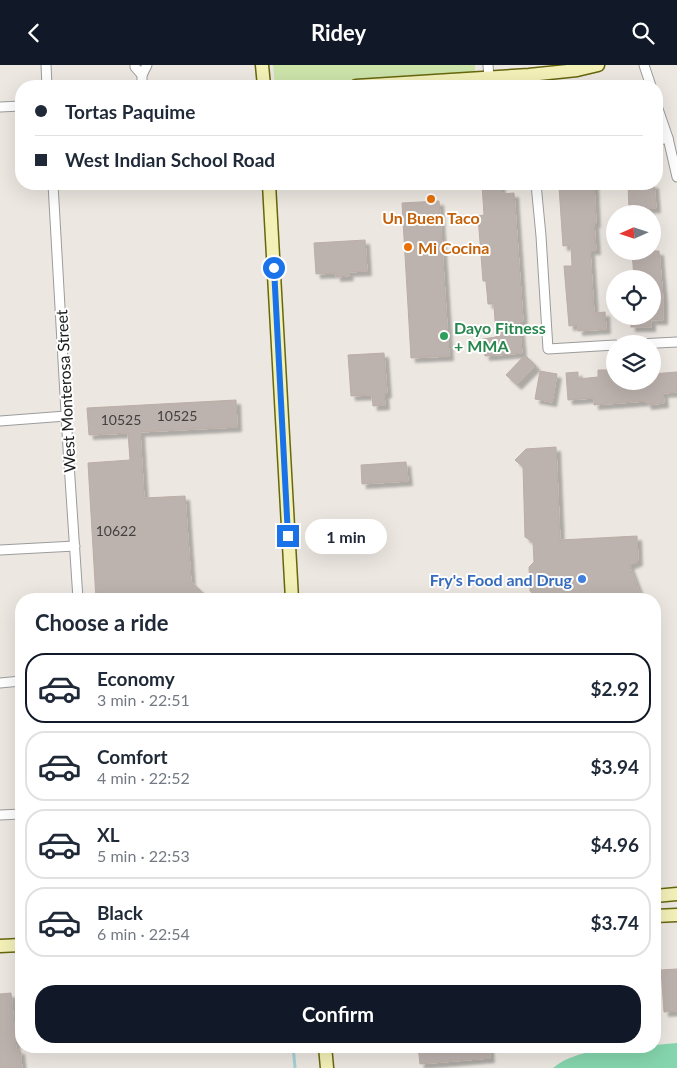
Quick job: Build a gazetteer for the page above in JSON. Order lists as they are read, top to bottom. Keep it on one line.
{"streets":{"street":["West Monterosa Street"]},"places":["Un Buen Taco","Mi Cocina","Dayo Fitness + MMA","Fry's Food and Drug"],"house_numbers":["10525","10525","10622"],"north":"left","page":{"header":"Ridey","banner":["Tortas Paquime","West Indian School Road"],"bubble":"1 min","heading":"Choose a ride","list":[{"name":"Economy","note":"3 min · 22:51","value":"$2.92"},{"name":"Comfort","note":"4 min · 22:52","value":"$3.94"},{"name":"XL","note":"5 min · 22:53","value":"$4.96"},{"name":"Black","note":"6 min · 22:54","value":"$3.74"}],"buttons":"Confirm"}}
